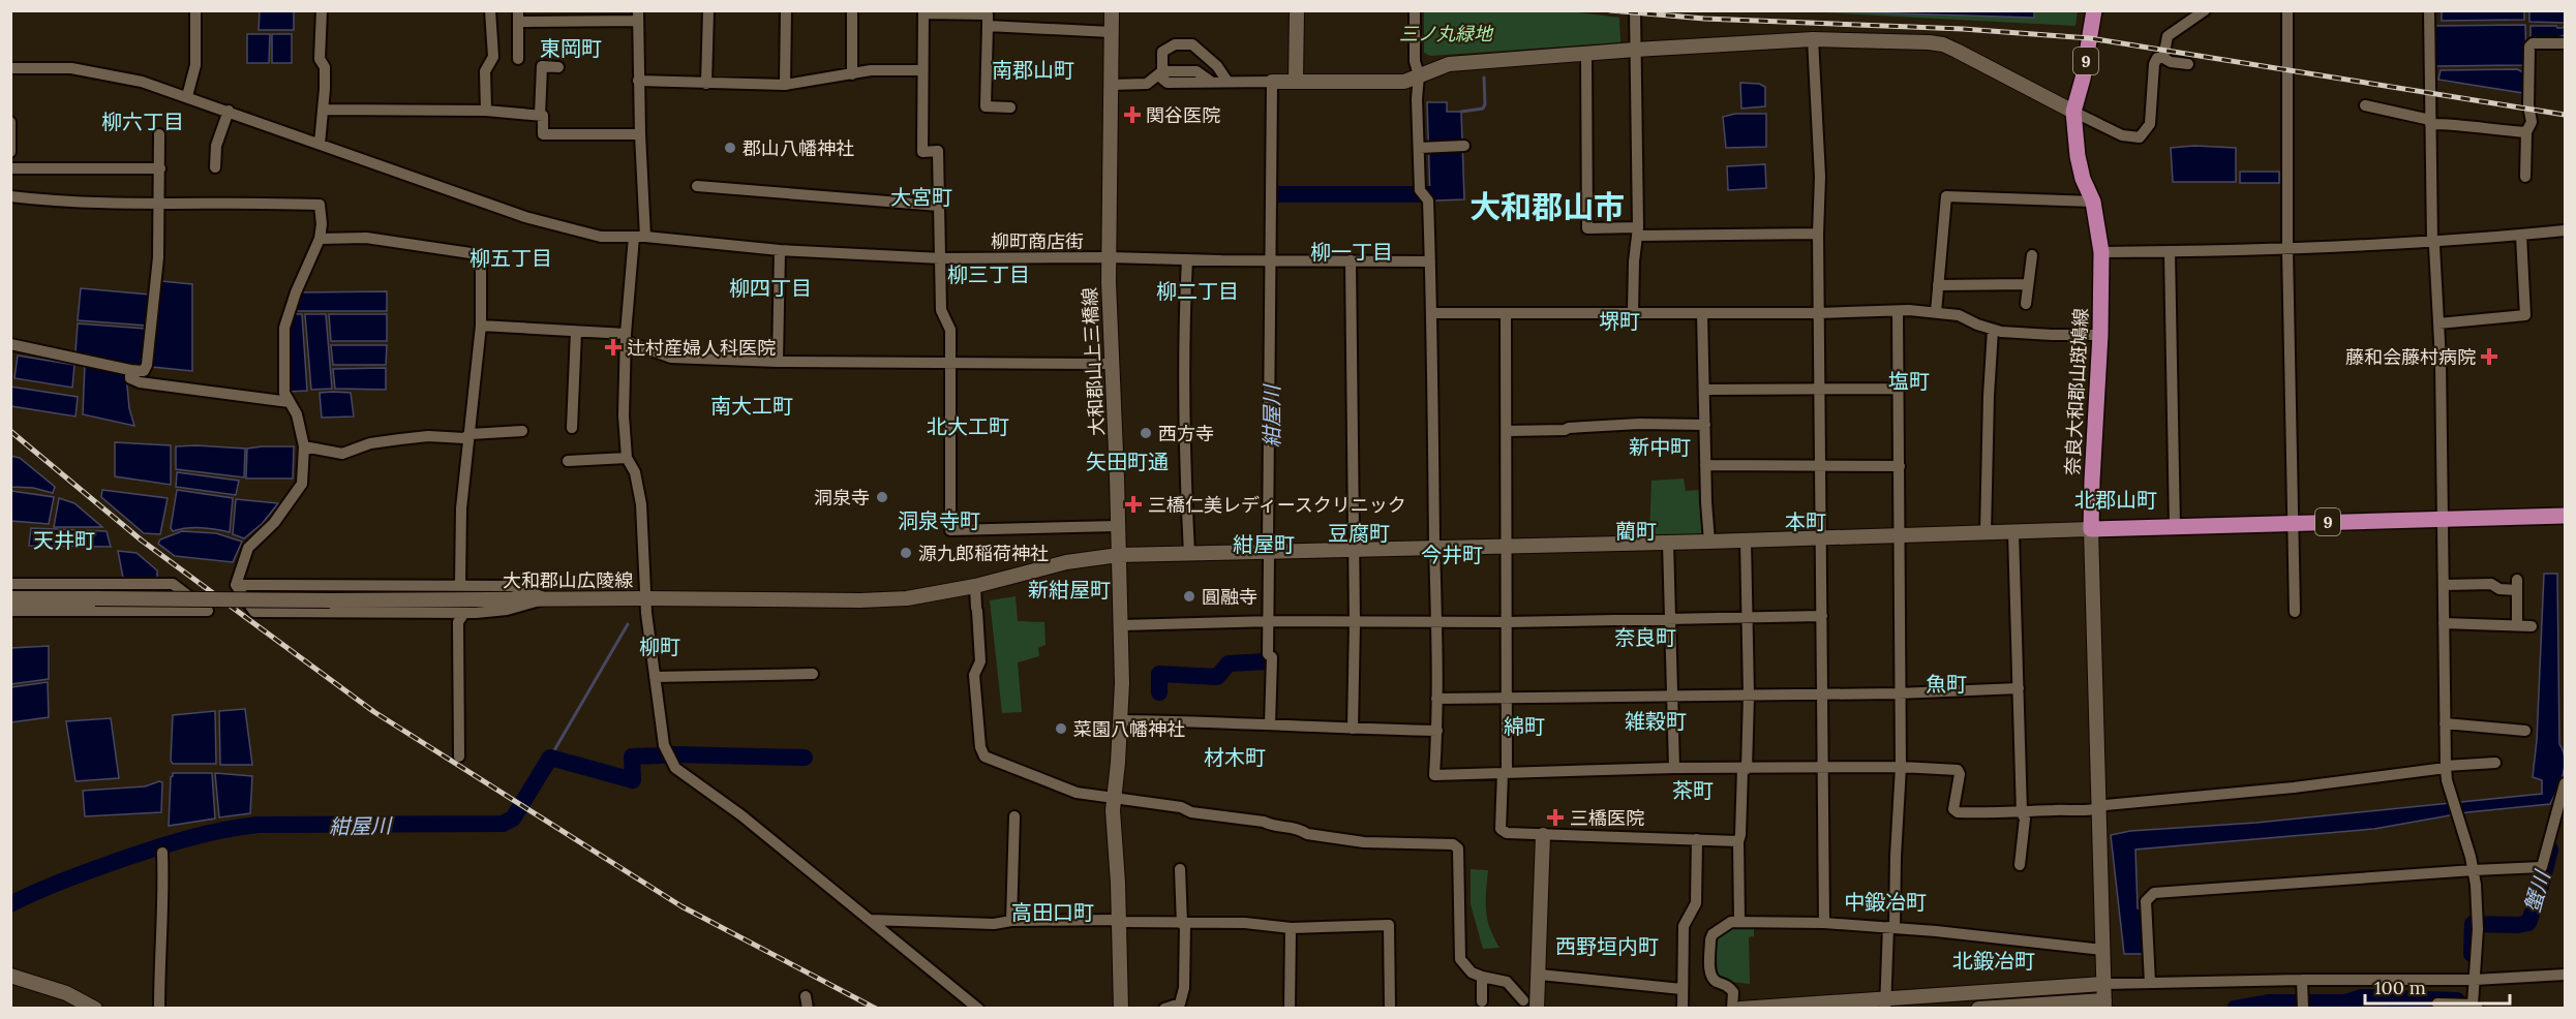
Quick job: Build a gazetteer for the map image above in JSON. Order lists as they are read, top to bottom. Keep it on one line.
{"streets":{"main road":["9","奈良大和郡山斑鳩線"],"street":["柳町商店街","大和郡山上三橋線","大和郡山広陵線"]},"crossings":[["9","奈良大和郡山斑鳩線"],["9","大和郡山広陵線"],["柳町商店街","大和郡山上三橋線"],["大和郡山上三橋線","大和郡山広陵線"],["奈良大和郡山斑鳩線","大和郡山広陵線"]],"districts":["東岡町","南郡山町","柳六丁目","大宮町","大和郡山市","柳一丁目","柳五丁目","柳三丁目","柳四丁目","柳二丁目","堺町","塩町","南大工町","北大工町","新中町","矢田町通","北郡山町","洞泉寺町","本町","藺町","豆腐町","天井町","紺屋町","今井町","新紺屋町","奈良町","柳町","魚町","雑穀町","綿町","材木町","茶町","中鍛冶町","高田口町","西野垣内町","北鍛冶町"],"water":["紺屋川","蟹川"],"parks":["三ノ丸緑地"],"places":{"health":["関谷医院","辻村産婦人科医院","藤和会藤村病院","三橋仁美レディースクリニック","三橋医院"],"other":["郡山八幡神社","西方寺","洞泉寺","源九郎稲荷神社","圓融寺","菜園八幡神社"]},"scale_bar":"100 m"}
